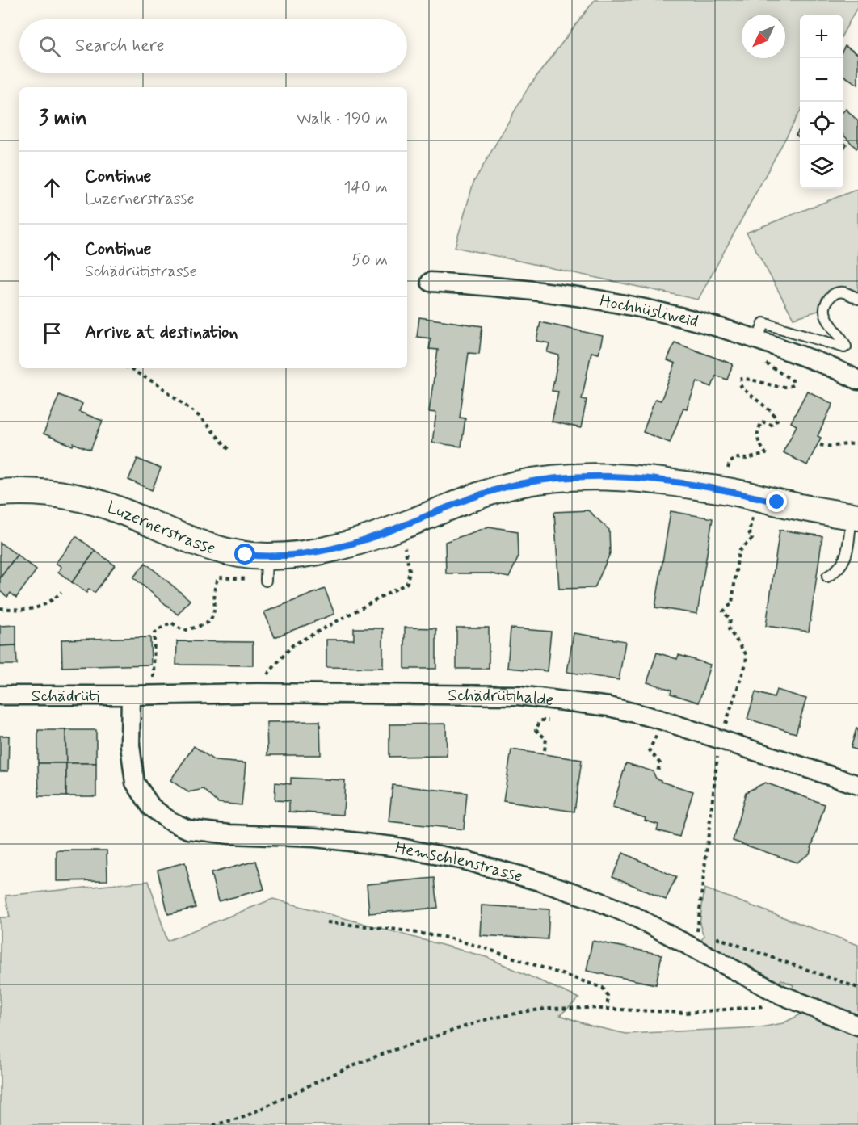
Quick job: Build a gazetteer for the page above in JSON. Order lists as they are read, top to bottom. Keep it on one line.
{"streets":{"main road":["Luzernerstrasse"],"street":["Hochhüsliweid","Schädrüti","Schädrütihalde","Hemschlenstrasse"]},"crossings":[["Schädrüti","Schädrütihalde"],["Schädrüti","Hemschlenstrasse"],["Schädrütihalde","Hemschlenstrasse"]],"north":"bottom left","page":{"map_buttons":["+","−"],"search":"Search here","heading":["3 min","Walk · 190 m"],"list":[["Continue","Luzernerstrasse","140 m"],["Continue","Schädrütistrasse","50 m"],"Arrive at destination"]}}
